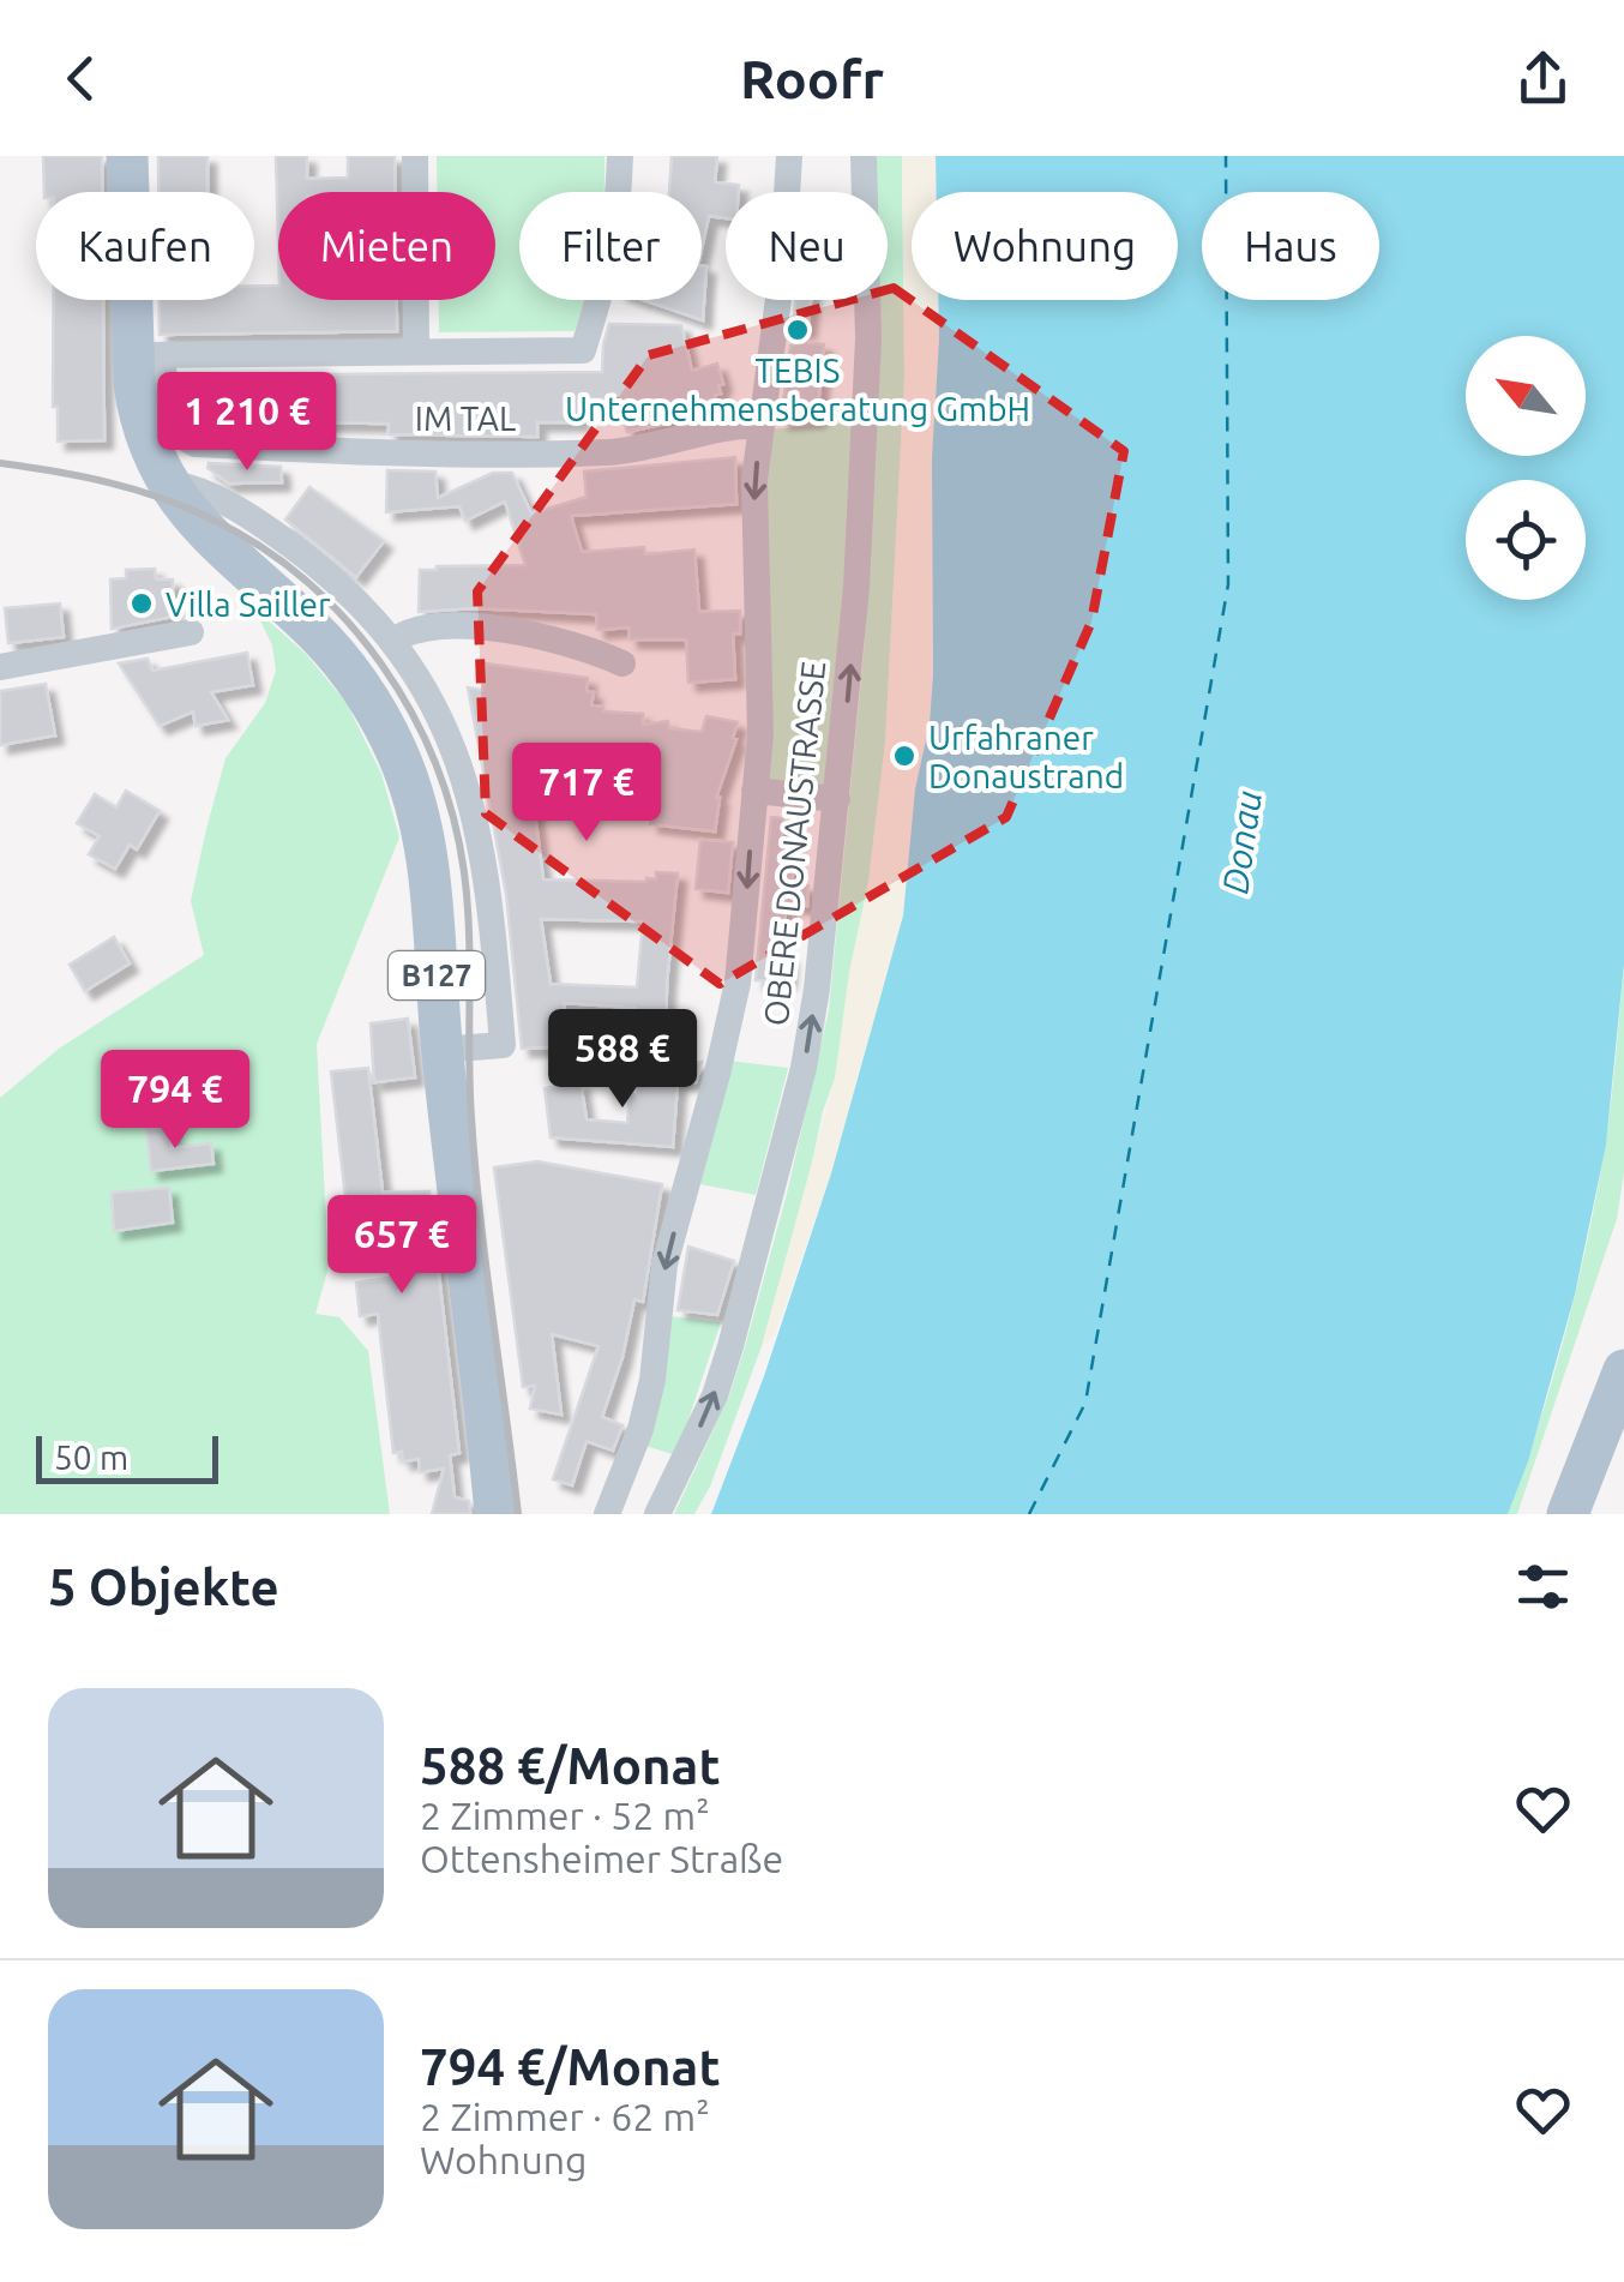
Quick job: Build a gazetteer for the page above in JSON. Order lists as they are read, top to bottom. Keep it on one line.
{"streets":{"main road":["B127"],"street":["IM TAL","OBERE DONAUSTRASSE"]},"crossings":[["IM TAL","B127"]],"water":["Donau"],"places":["TEBIS Unternehmensberatung GmbH","Villa Sailler","Urfahraner Donaustrand"],"scale_bar":"50 m","north":"top left","page":{"header":"Roofr","chip":["Kaufen","Mieten","Filter","Neu","Wohnung","Haus"],"price":["1 210 €","717 €","588 €","794 €","657 €"],"scale":"50 m","heading":"5 Objekte","list":[{"name":"588 €/Monat","note":"2 Zimmer · 52 m² · Ottensheimer Straße"},{"name":"794 €/Monat","note":"2 Zimmer · 62 m² · Wohnung"}]}}
